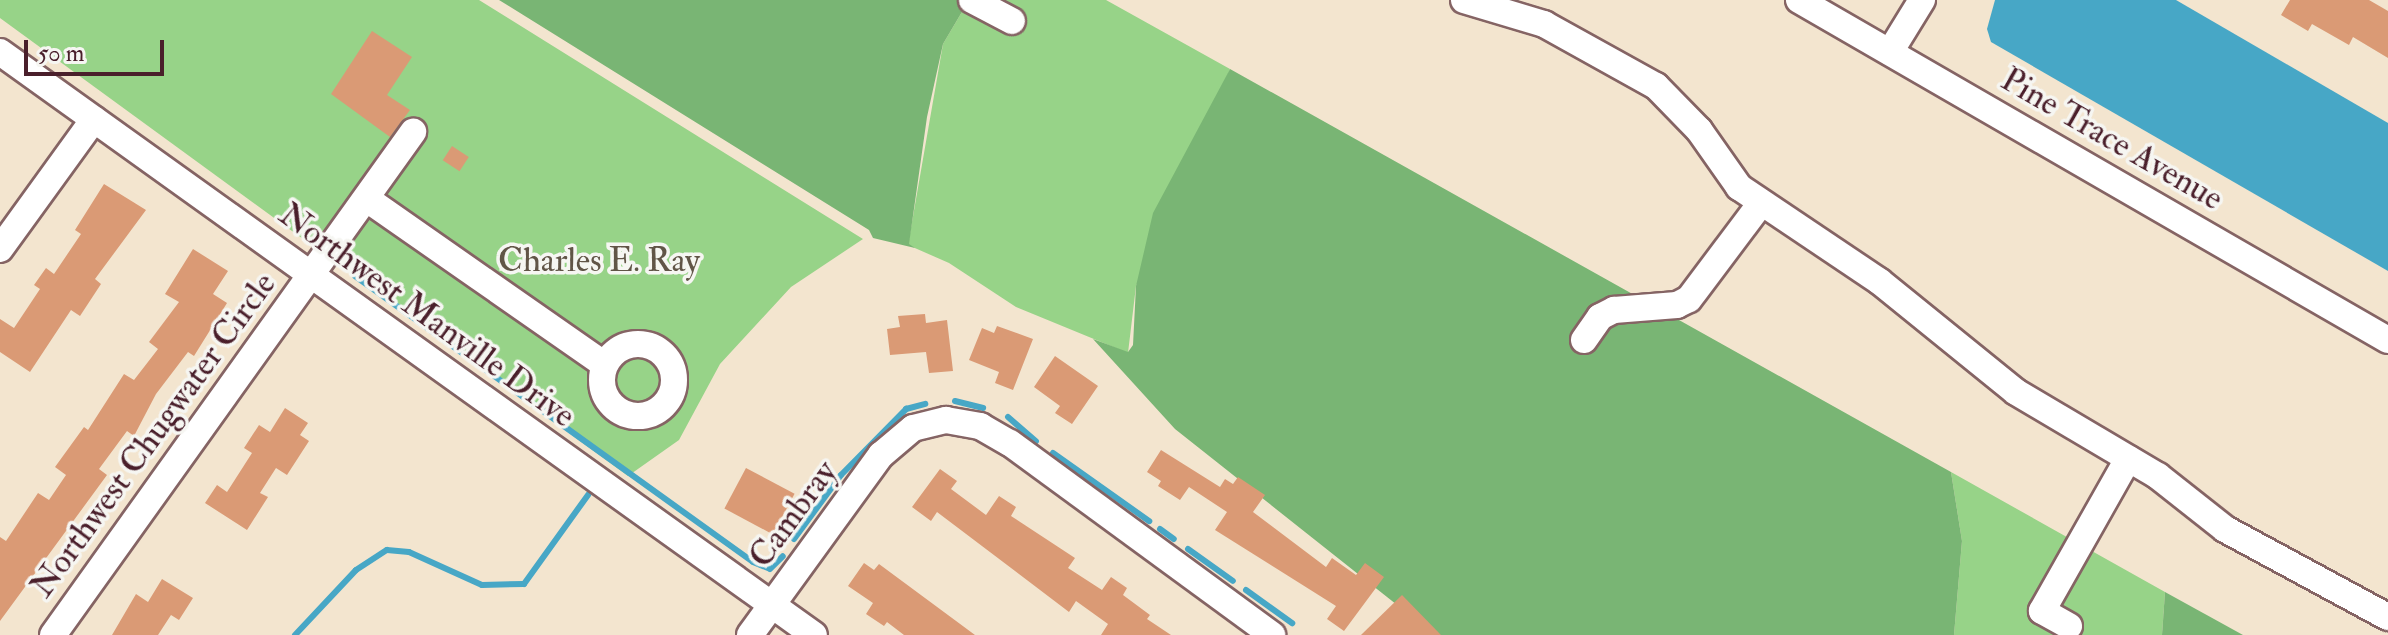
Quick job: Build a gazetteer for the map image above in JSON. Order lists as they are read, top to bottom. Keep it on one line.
{"streets":{"street":["Pine Trace Avenue","Northwest Manville Drive","Northwest Chugwater Circle","Cambray"]},"crossings":[["Northwest Manville Drive","Northwest Chugwater Circle"],["Northwest Manville Drive","Cambray"]],"parks":["Charles E. Ray"],"scale_bar":"50 m"}
